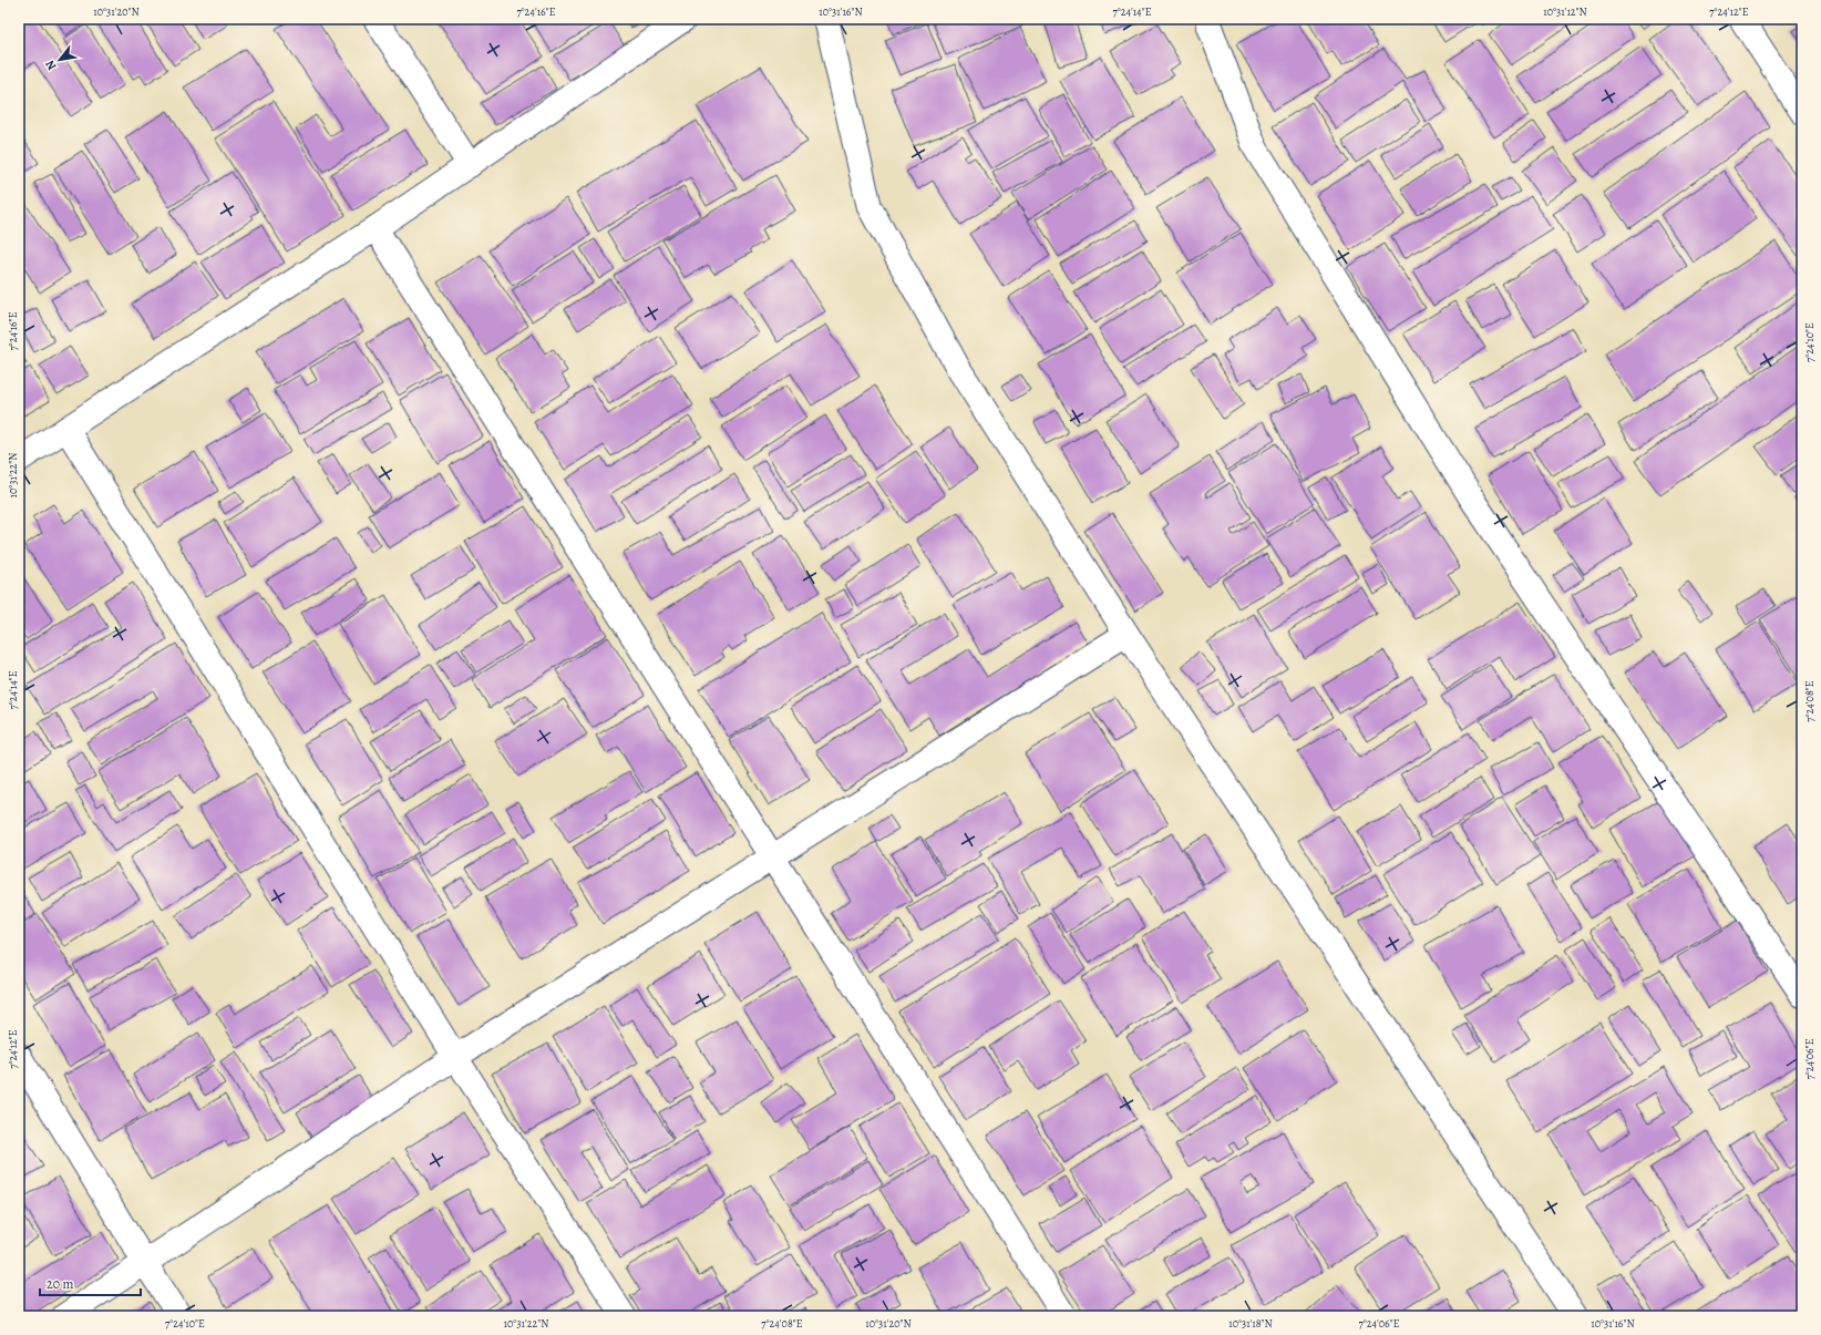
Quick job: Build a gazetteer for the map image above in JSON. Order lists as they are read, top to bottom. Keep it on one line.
{"scale_bar":"20 m","north":"bottom left","coordinates":["10°31'20\"N","7°24'16\"E","10°31'16\"N","7°24'14\"E","10°31'12\"N","7°24'12\"E","7°24'10\"E","10°31'22\"N","7°24'08\"E","7°24'06\"E","10°31'18\"N"]}
